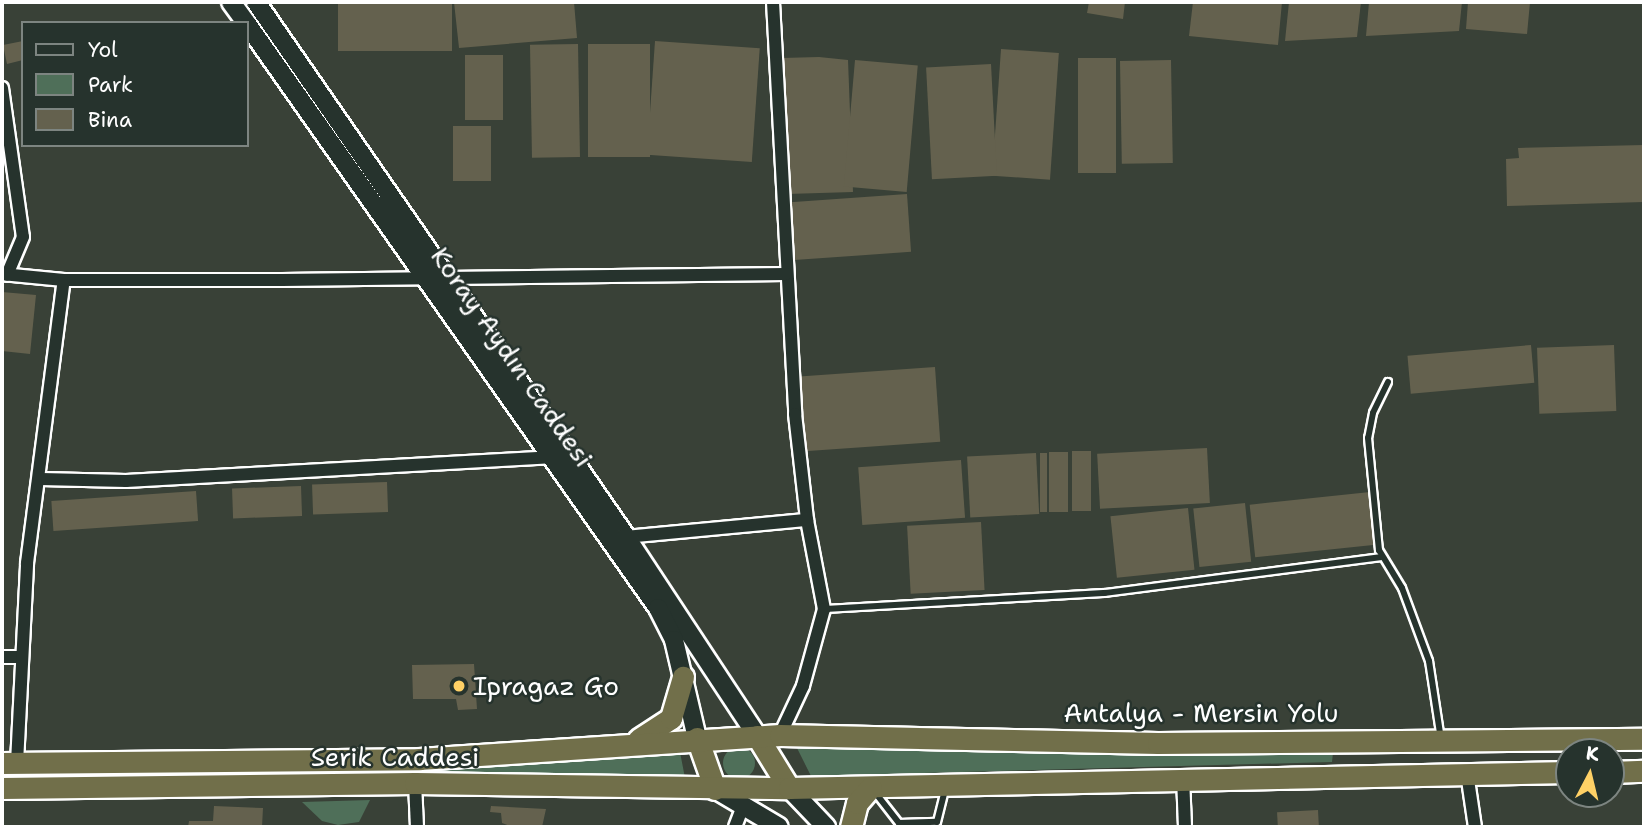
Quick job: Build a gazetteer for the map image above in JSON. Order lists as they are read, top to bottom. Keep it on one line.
{"streets":{"highway":["Antalya - Mersin Yolu","Serik Caddesi"],"main road":["Koray Aydın Caddesi"]},"crossings":[["Koray Aydın Caddesi","Serik Caddesi"],["Antalya - Mersin Yolu","Serik Caddesi"]],"places":["Ipragaz Go"],"legend":["Yol","Park","Bina"],"north":"top"}
